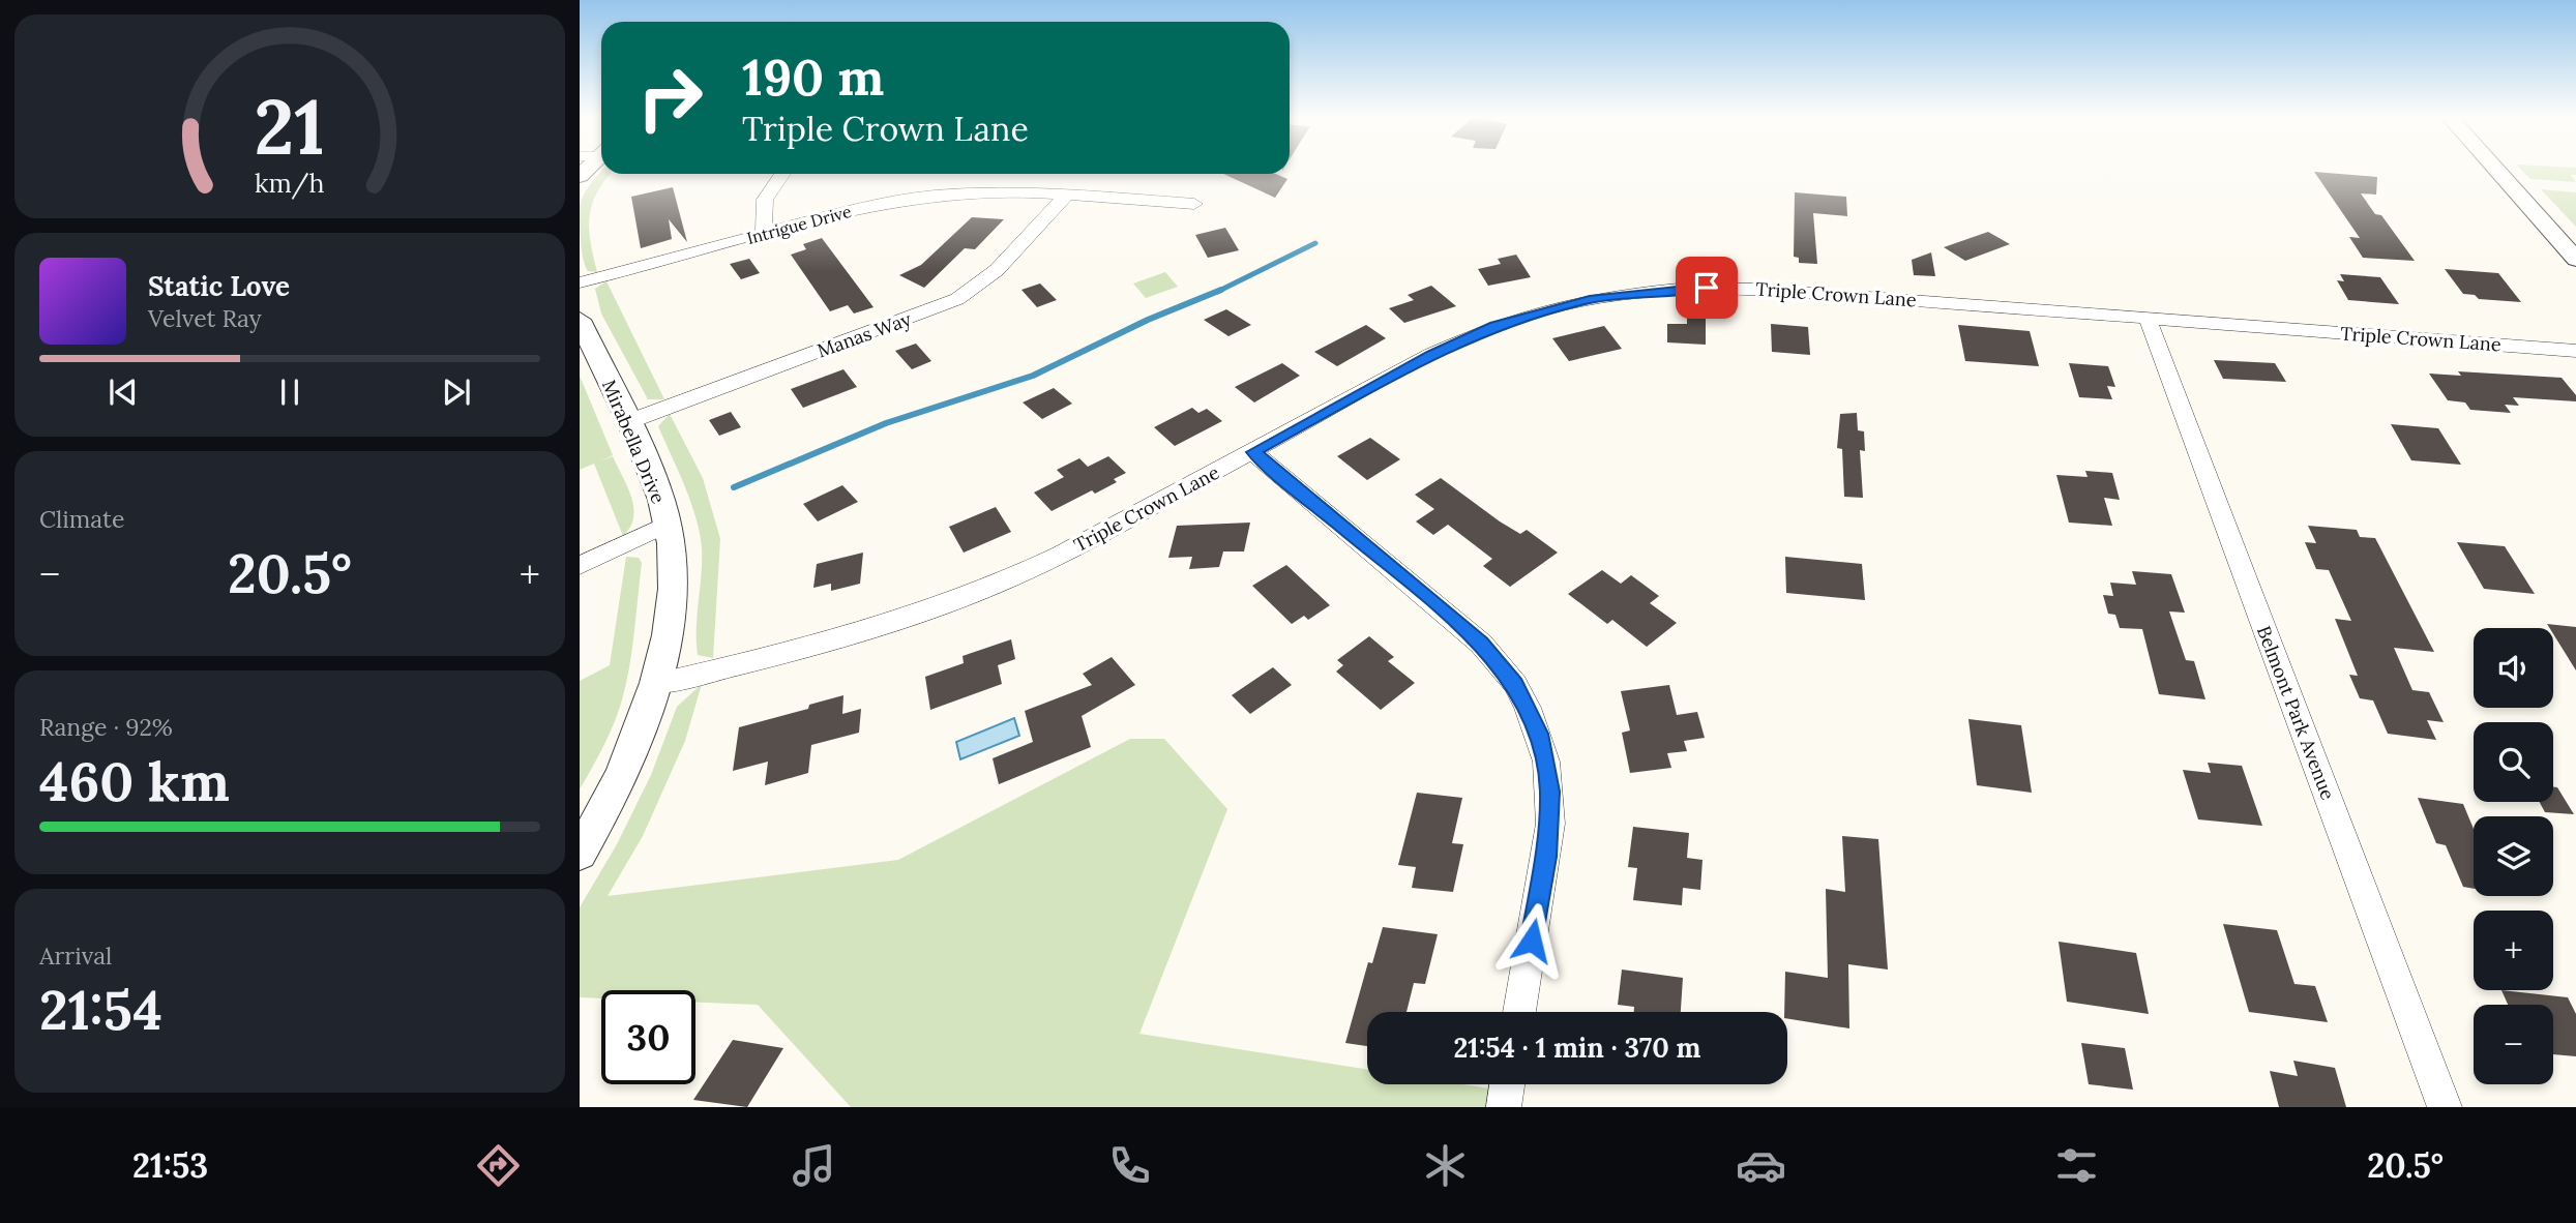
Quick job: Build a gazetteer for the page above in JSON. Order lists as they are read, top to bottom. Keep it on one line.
{"streets":{"street":["Intrigue Drive","Triple Crown Lane","Manas Way","Mirabella Drive","Belmont Park Avenue"]},"crossings":[["Intrigue Drive","Manas Way"],["Triple Crown Lane","Mirabella Drive"],["Triple Crown Lane","Belmont Park Avenue"],["Manas Way","Mirabella Drive"]],"page":{"turn":["190 m","Triple Crown Lane"],"song":["Static Love","Velvet Ray"],"tile":["Climate",["Range · 92%","460 km"],["Arrival","21:54"]],"heat":["−","20.5°","+"],"map_buttons":["+","−"],"limit":"30","trip":"21:54 · 1 min · 370 m","tabs":["21:53","20.5°"],"gauge":["21","km/h"]}}
